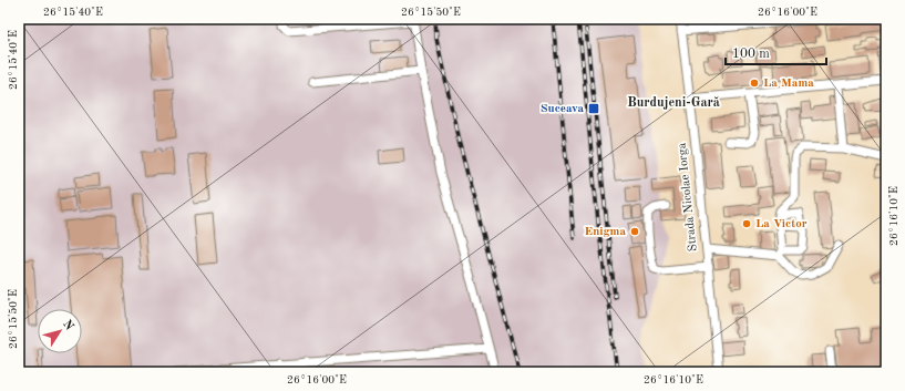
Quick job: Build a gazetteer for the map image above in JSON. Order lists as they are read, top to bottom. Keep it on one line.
{"streets":{"street":["Strada Nicolae Iorga"]},"districts":["Burdujeni-Gară"],"places":{"other":["La Mama","La Victor","Enigma"],"transit":["Suceava"]},"scale_bar":"100 m","north":"top right","coordinates":["26°15'40\"E","26°15'50\"E","26°16'00\"E","26°16'10\"E"]}
